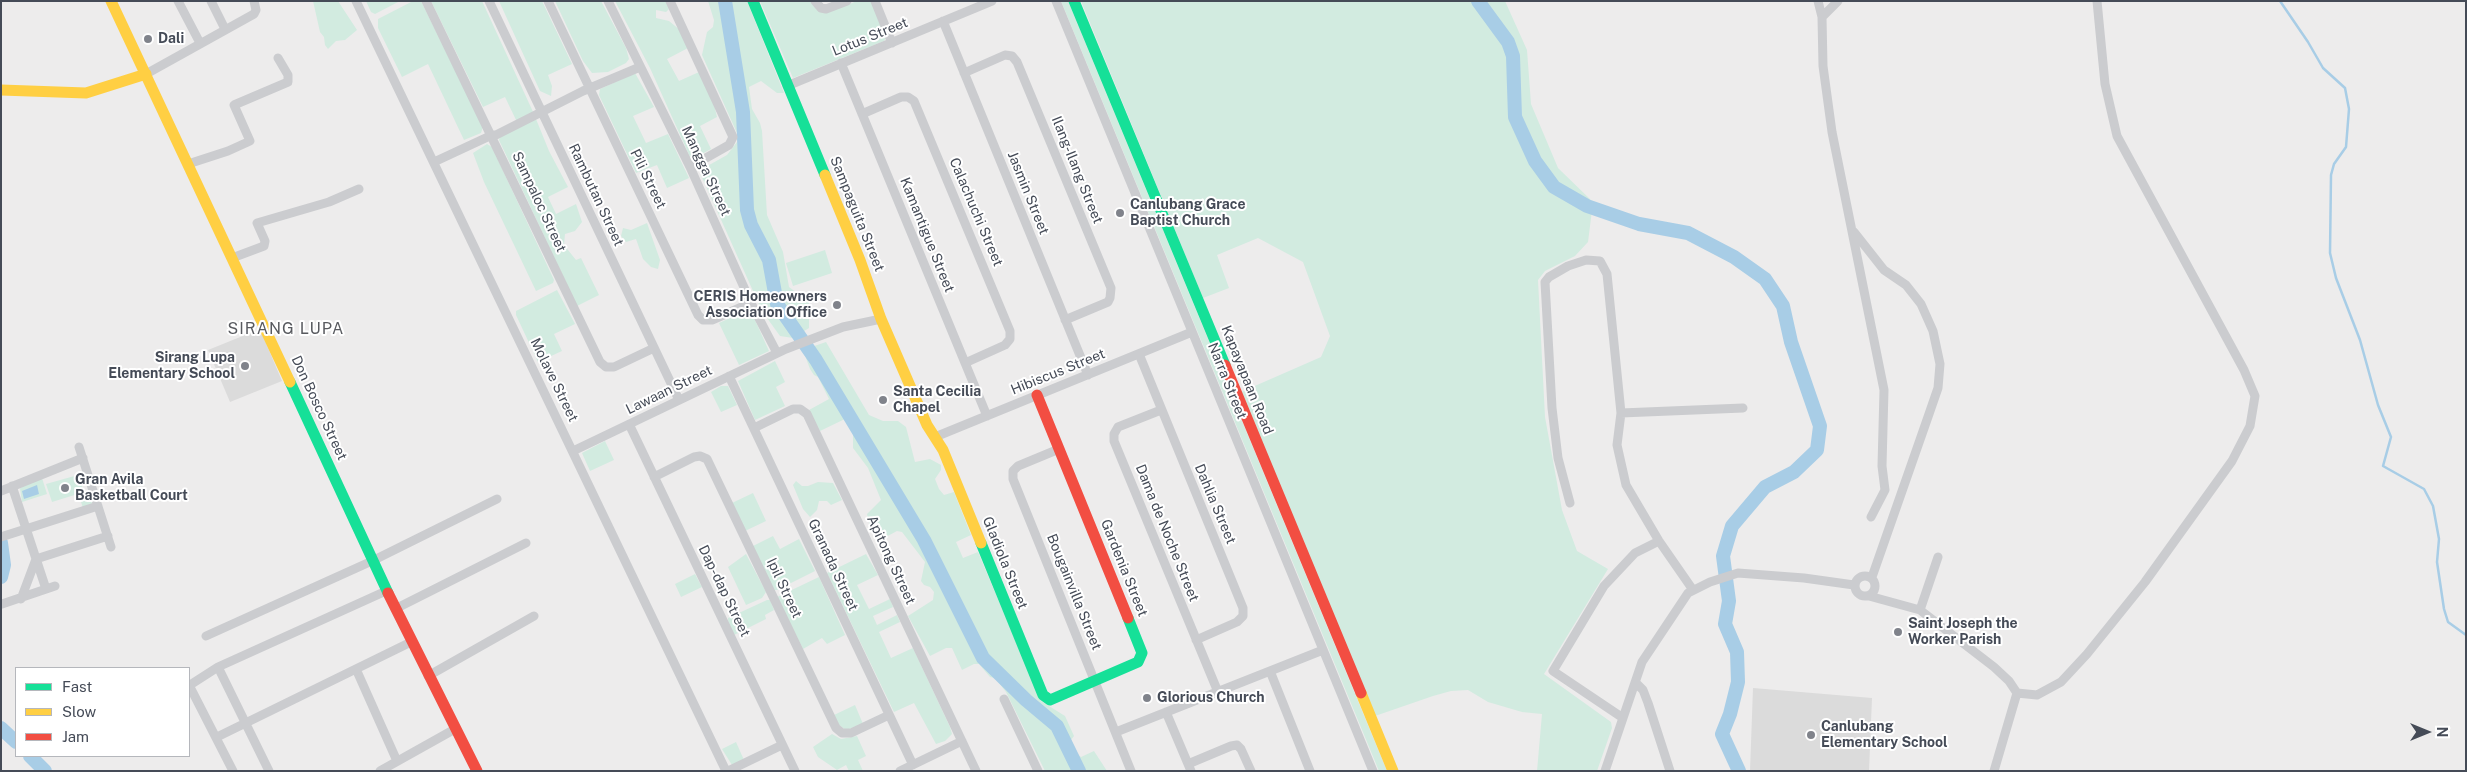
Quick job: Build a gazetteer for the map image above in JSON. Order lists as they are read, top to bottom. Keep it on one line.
{"streets":{"street":["Lotus Street","Ilang-Ilang Street","Mangga Street","Pili Street","Jasmin Street","Rambutan Street","Sampaloc Street","Calachuchi Street","Sampaguita Street","Kamantigue Street","Hibiscus Street","Molave Street","Kapayapaan Road","Narra Street","Lawaan Street","Don Bosco Street","Dahlia Street","Dama de Noche Street","Apitong Street","Gladiola Street","Granada Street","Gardenia Street","Ipil Street","Dap-dap Street","Bougainvilla Street"]},"crossings":[["Lotus Street","Jasmin Street"],["Lotus Street","Sampaguita Street"],["Lotus Street","Kamantigue Street"],["Ilang-Ilang Street","Jasmin Street"],["Mangga Street","Pili Street"],["Mangga Street","Lawaan Street"],["Jasmin Street","Hibiscus Street"],["Rambutan Street","Sampaloc Street"],["Rambutan Street","Lawaan Street"],["Calachuchi Street","Kamantigue Street"],["Sampaguita Street","Hibiscus Street"],["Sampaguita Street","Lawaan Street"],["Sampaguita Street","Gladiola Street"],["Kamantigue Street","Hibiscus Street"],["Hibiscus Street","Narra Street"],["Hibiscus Street","Dahlia Street"],["Hibiscus Street","Gladiola Street"],["Hibiscus Street","Gardenia Street"],["Molave Street","Lawaan Street"],["Lawaan Street","Granada Street"],["Lawaan Street","Dap-dap Street"],["Dahlia Street","Dama de Noche Street"],["Apitong Street","Granada Street"],["Gladiola Street","Gardenia Street"],["Granada Street","Ipil Street"],["Gardenia Street","Bougainvilla Street"],["Ipil Street","Dap-dap Street"]],"districts":["SIRANG LUPA"],"places":["Dali","Canlubang Grace Baptist Church","CERIS Homeowners Association Office","Sirang Lupa Elementary School","Santa Cecilia Chapel","Gran Avila Basketball Court","Saint Joseph the Worker Parish","Glorious Church","Canlubang Elementary School"],"legend":["Fast","Slow","Jam"],"north":"right"}
